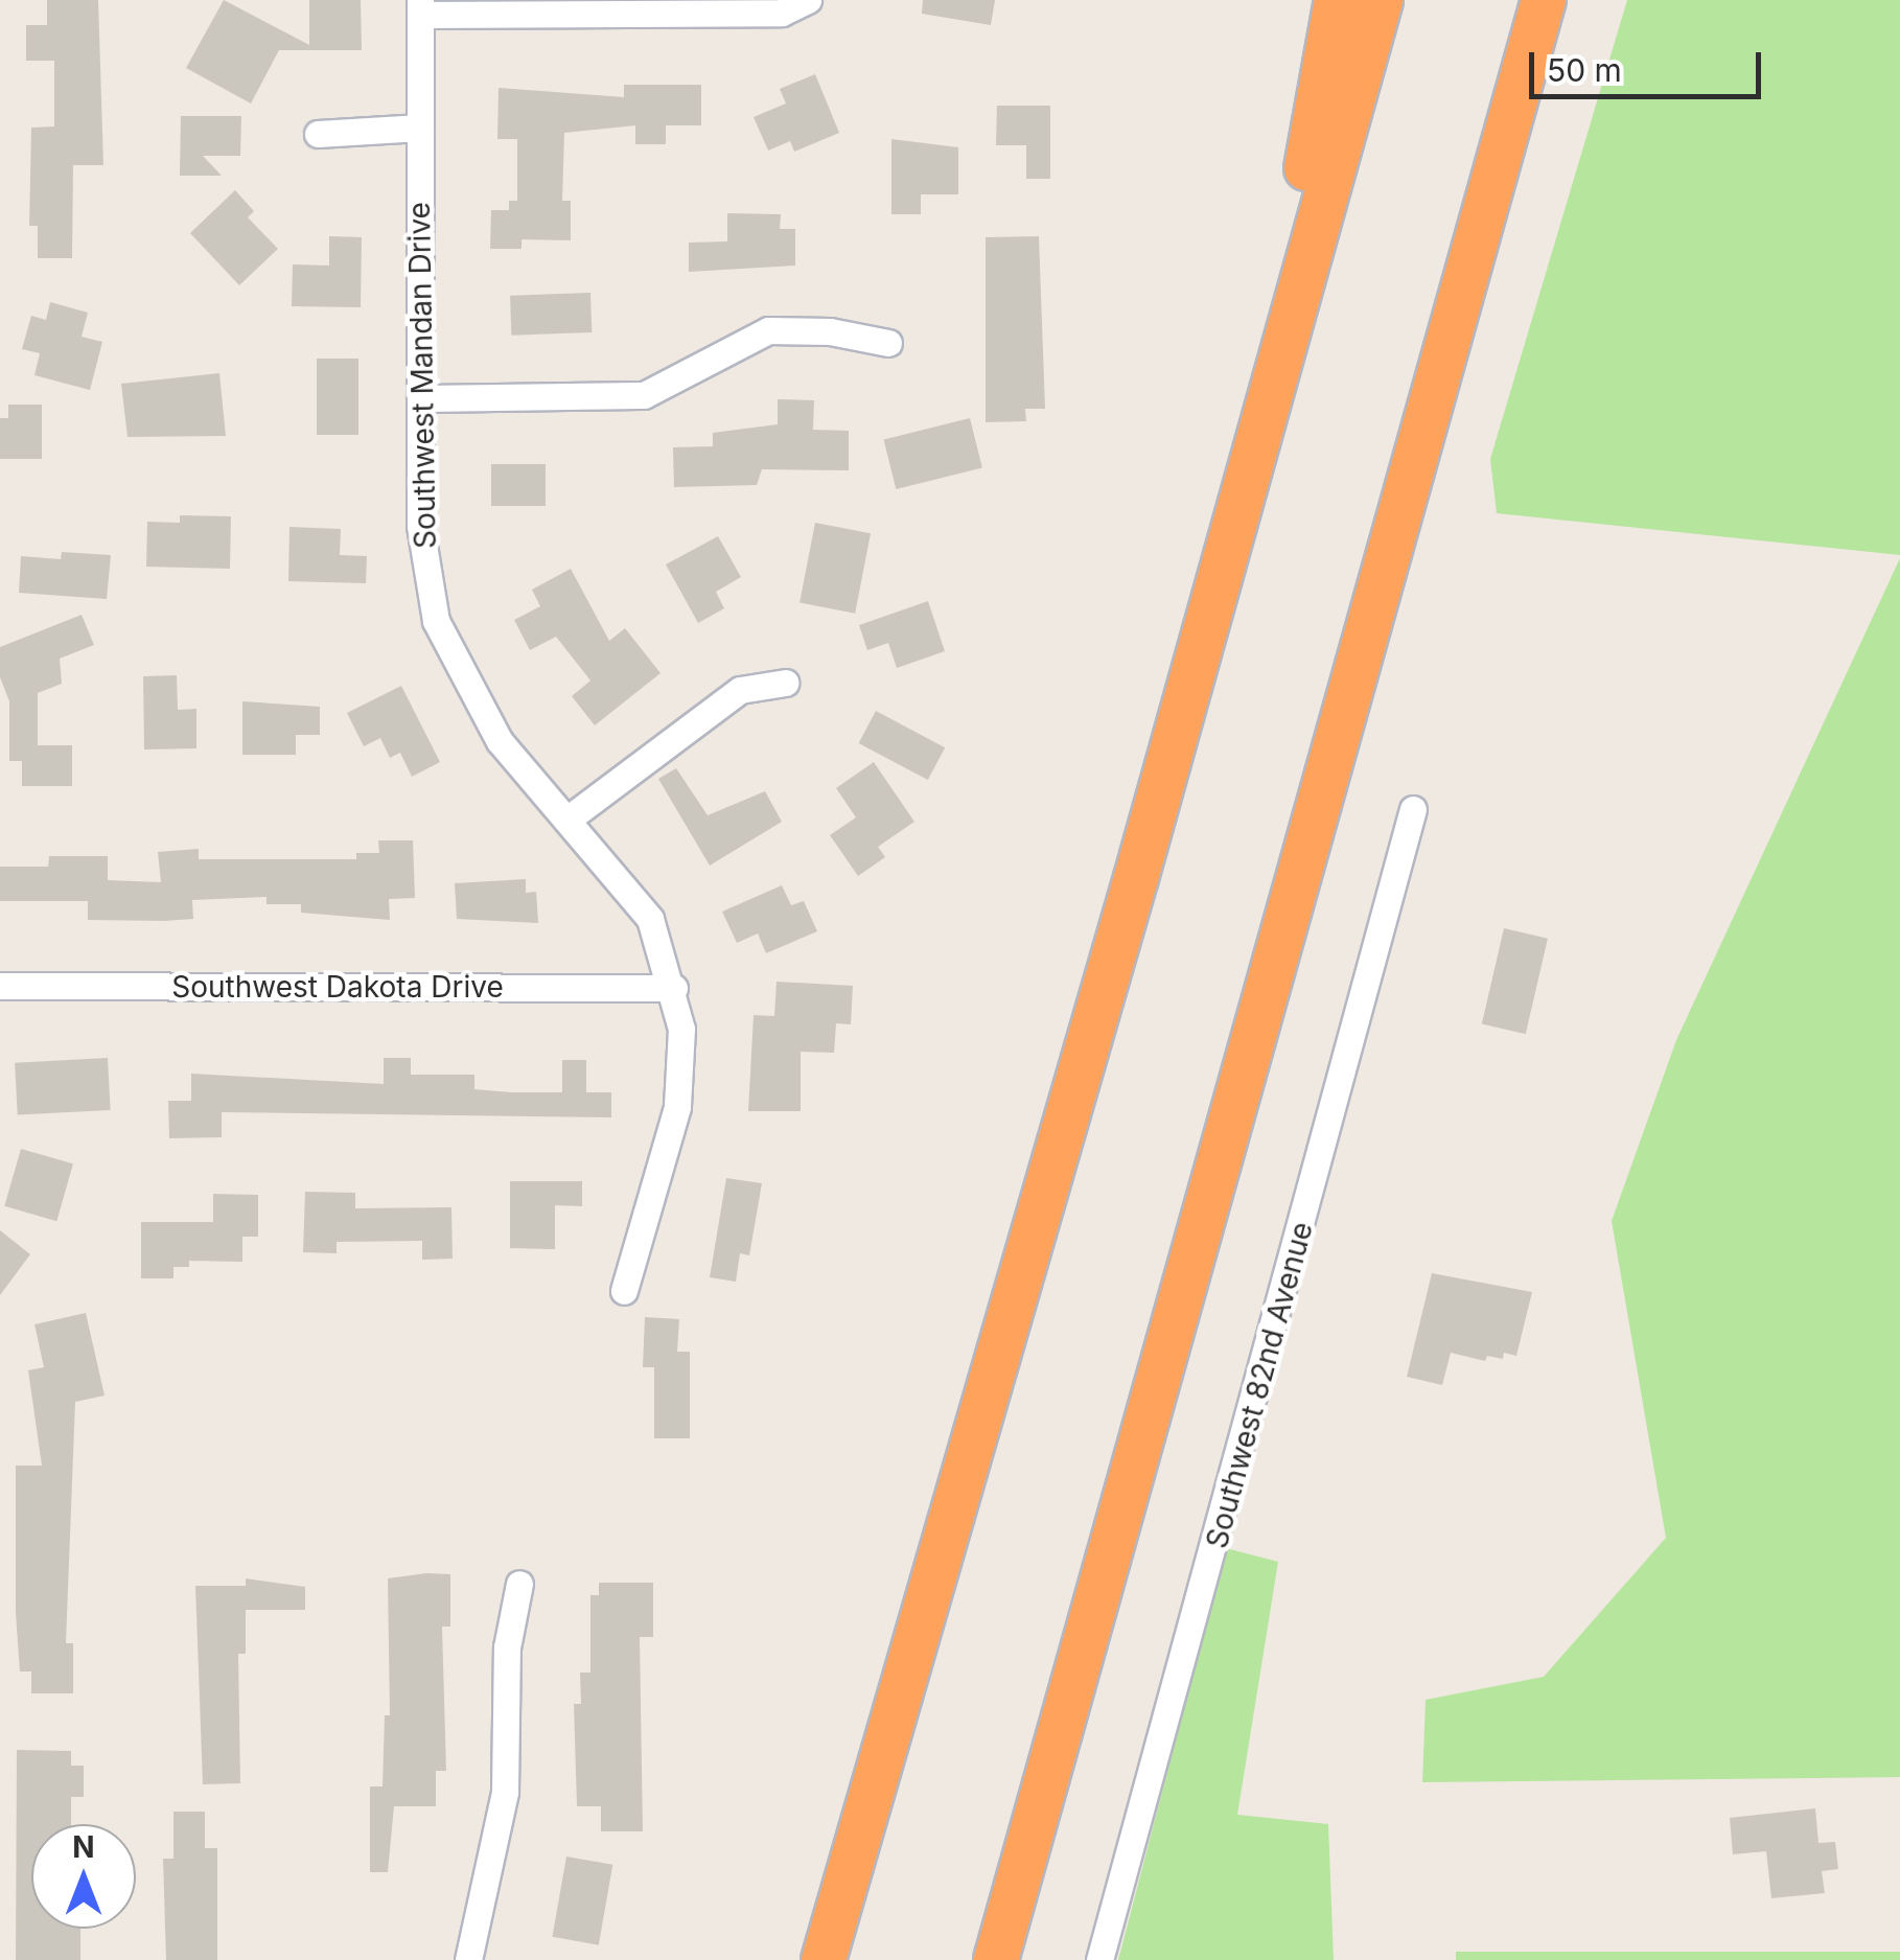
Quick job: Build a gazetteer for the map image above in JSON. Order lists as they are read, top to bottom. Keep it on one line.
{"streets":{"street":["Southwest Mandan Drive","Southwest Dakota Drive","Southwest 82nd Avenue"]},"crossings":[["Southwest Mandan Drive","Southwest Dakota Drive"]],"scale_bar":"50 m","north":"top"}
